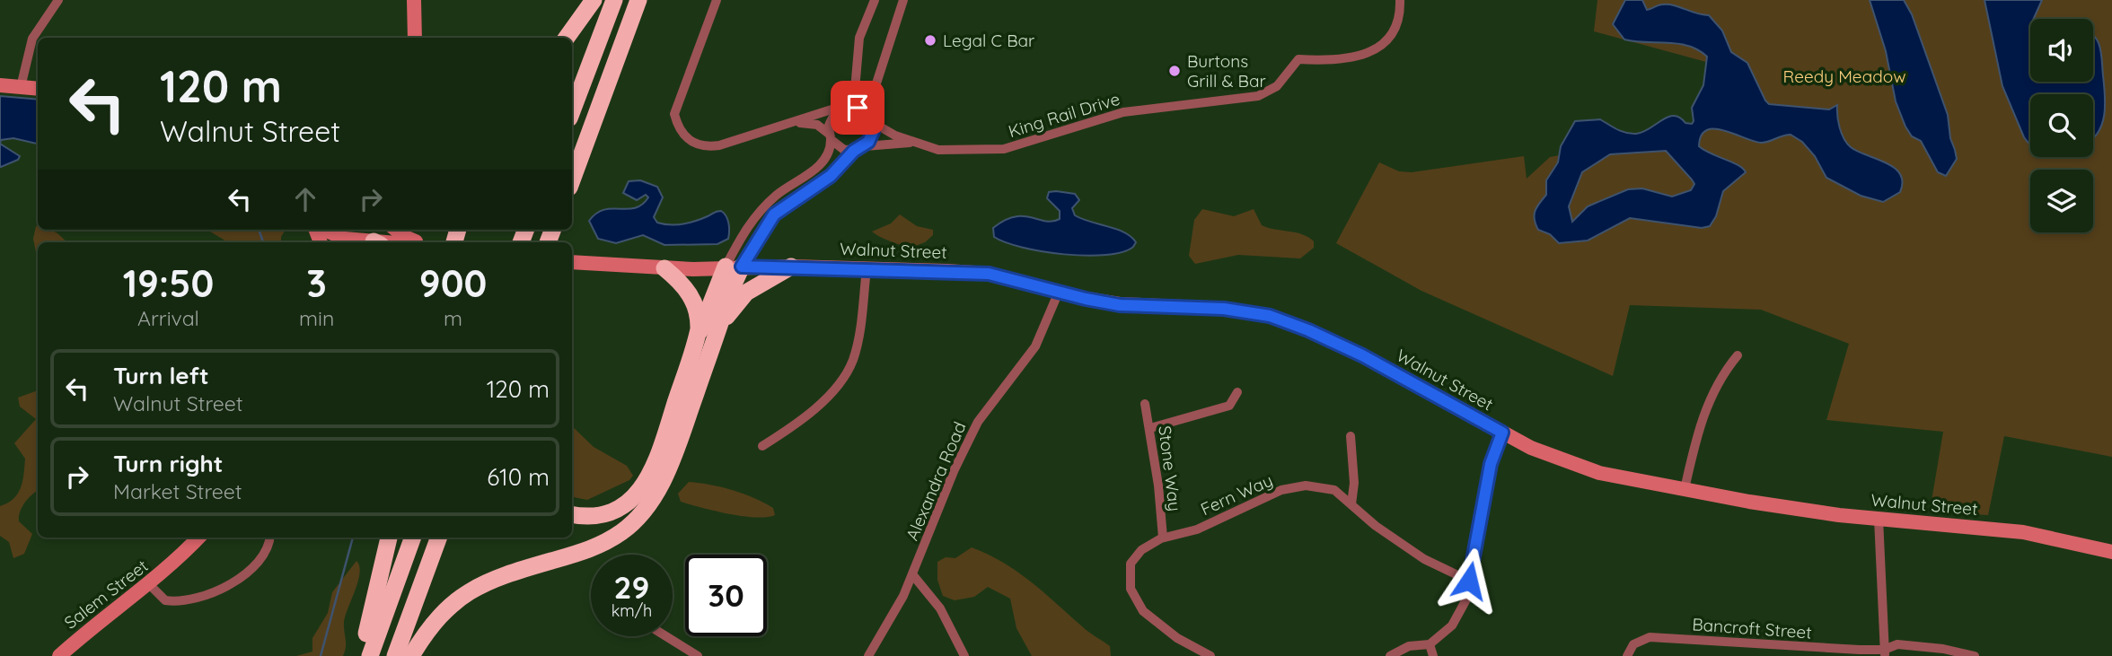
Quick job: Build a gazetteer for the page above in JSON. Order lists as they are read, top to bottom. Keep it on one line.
{"streets":{"main road":["Walnut Street","Salem Street"],"street":["King Rail Drive","Stone Way","Alexandra Road","Fern Way","Bancroft Street"]},"crossings":[["Walnut Street","Alexandra Road"],["Stone Way","Fern Way"]],"parks":["Reedy Meadow"],"places":["Legal C Bar","Burtons Grill & Bar"],"page":{"turn":["120 m","Walnut Street"],"eta":["19:50","Arrival","3","min","900","m"],"list":[{"name":"Turn left","note":"Walnut Street","value":"120 m"},{"name":"Turn right","note":"Market Street","value":"610 m"}],"speed":"29 km/h","limit":"30"}}
